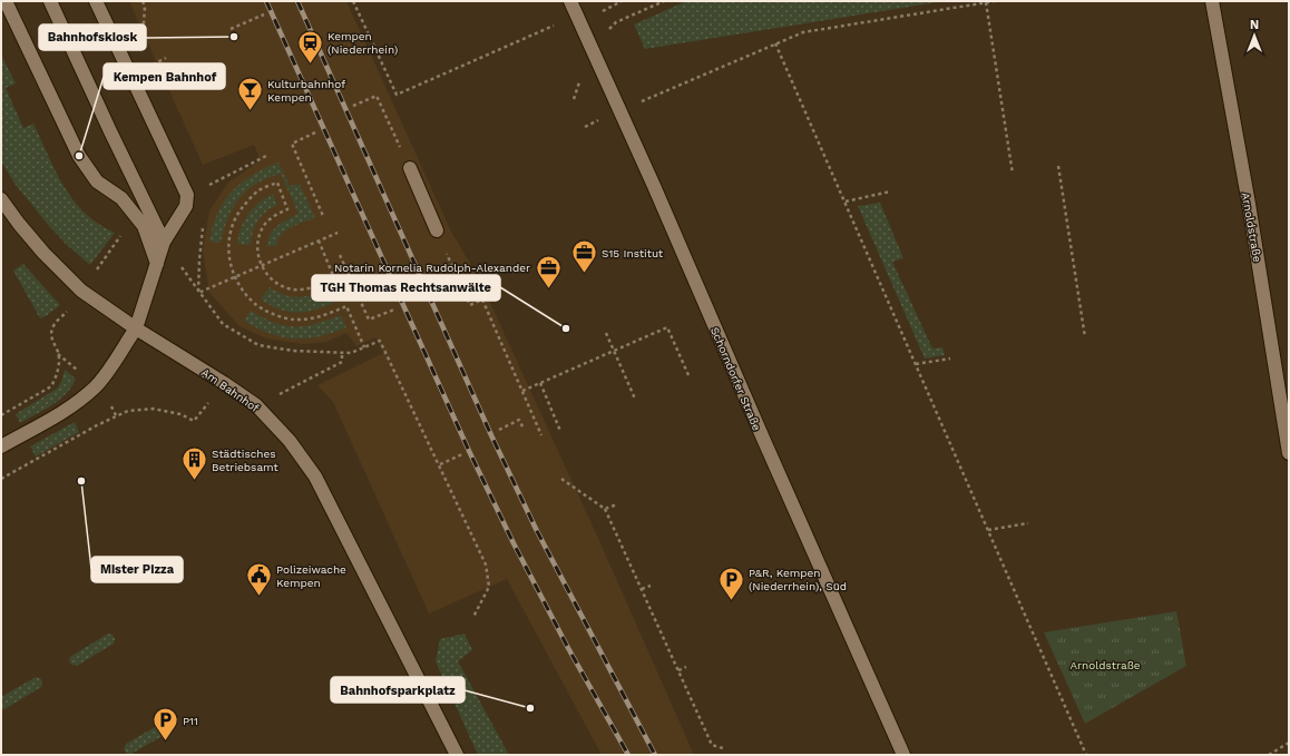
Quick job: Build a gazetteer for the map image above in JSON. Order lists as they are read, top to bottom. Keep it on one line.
{"streets":{"street":["Arnoldstraße","Schorndorfer Straße","Am Bahnhof"]},"parks":["Arnoldstraße"],"places":{"other":["Bahnhofskiosk","Kempen Bahnhof","TGH Thomas Rechtsanwälte","Mister Pizza","Bahnhofsparkplatz"],"station":["Kempen (Niederrhein)"],"bar":["Kulturbahnhof Kempen"],"office":["S15 Institut","Notarin Kornelia Rudolph-Alexander"],"building":["Städtisches Betriebsamt"],"public building":["Polizeiwache Kempen"],"parking":["P&R, Kempen (Niederrhein), Süd","P11"]},"north":"top"}
